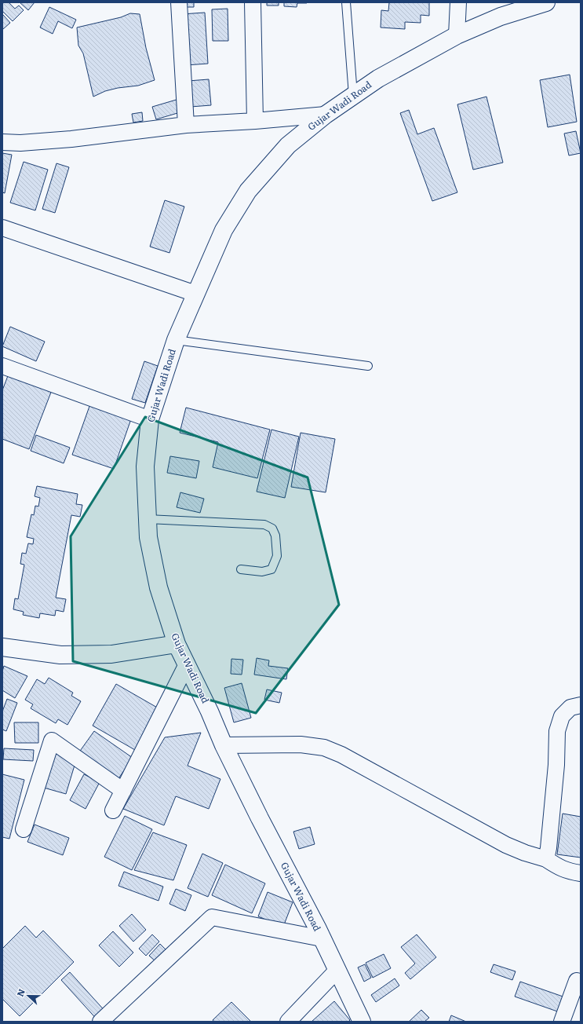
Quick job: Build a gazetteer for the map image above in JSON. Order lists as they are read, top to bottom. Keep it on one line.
{"streets":{"street":["Gujar Wadi Road"]},"north":"left"}
